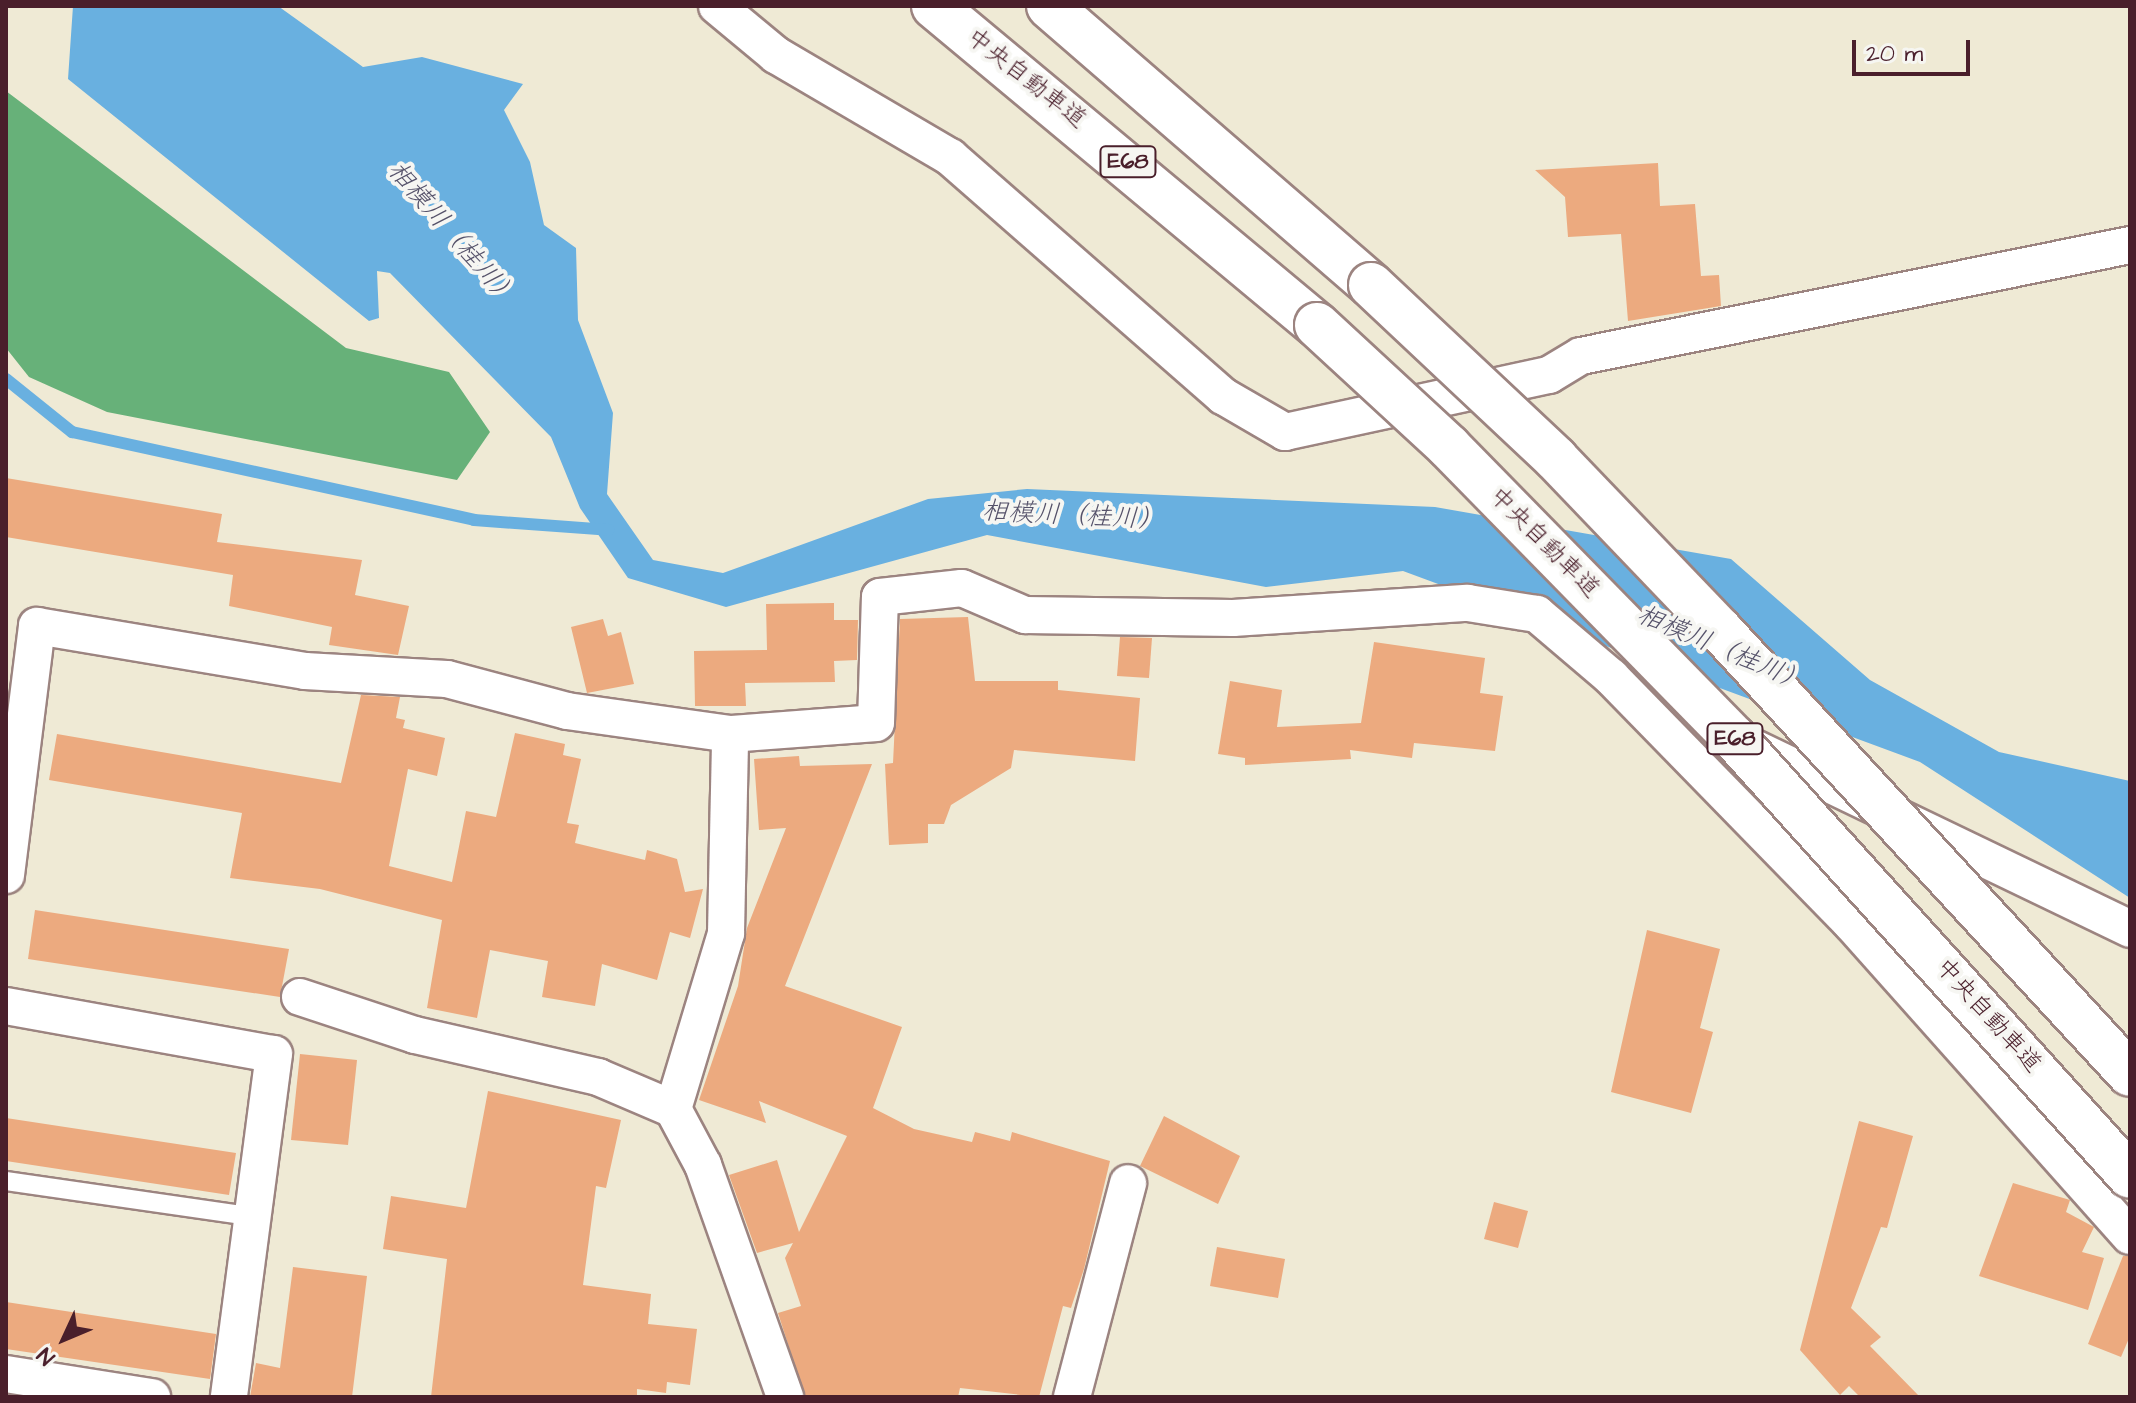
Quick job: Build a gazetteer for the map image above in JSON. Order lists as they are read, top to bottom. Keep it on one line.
{"streets":{"highway":["中央自動車道","E68"]},"water":["相模川（桂川）"],"scale_bar":"20 m","north":"bottom left"}
